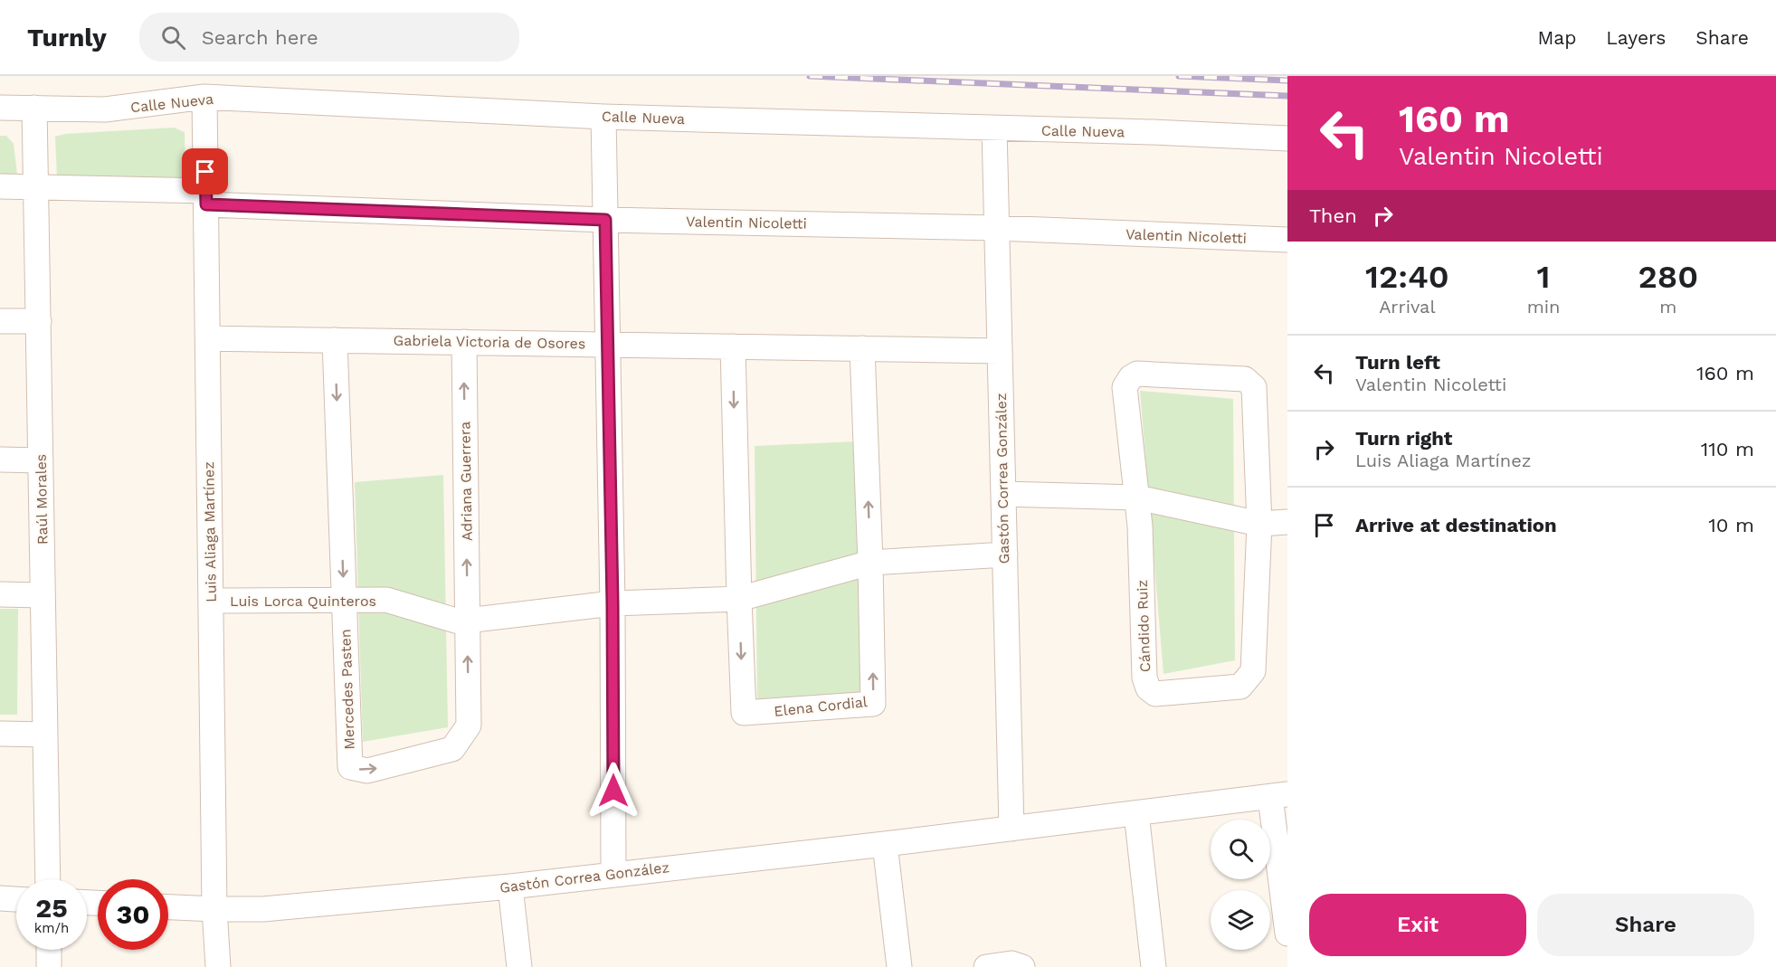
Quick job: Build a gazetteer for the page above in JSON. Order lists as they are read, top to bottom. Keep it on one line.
{"streets":{"street":["Calle Nueva","Valentin Nicoletti","Gabriela Victoria de Osores","Gastón Correa González","Adriana Guerrera","Raúl Morales","Luis Aliaga Martínez","Luis Lorca Quinteros","Cándido Ruiz","Mercedes Pasten","Elena Cordial"]},"crossings":[["Calle Nueva","Gastón Correa González"],["Calle Nueva","Raúl Morales"],["Calle Nueva","Luis Aliaga Martínez"],["Valentin Nicoletti","Gastón Correa González"],["Valentin Nicoletti","Raúl Morales"],["Valentin Nicoletti","Luis Aliaga Martínez"],["Gabriela Victoria de Osores","Gastón Correa González"],["Gabriela Victoria de Osores","Adriana Guerrera"],["Gabriela Victoria de Osores","Luis Aliaga Martínez"],["Gastón Correa González","Luis Aliaga Martínez"],["Gastón Correa González","Luis Lorca Quinteros"],["Adriana Guerrera","Luis Lorca Quinteros"],["Adriana Guerrera","Mercedes Pasten"],["Luis Aliaga Martínez","Luis Lorca Quinteros"],["Luis Lorca Quinteros","Mercedes Pasten"],["Luis Lorca Quinteros","Elena Cordial"]],"page":{"header":"Turnly","search":"Search here","nav":["Map","Layers","Share"],"turn":["160 m","Valentin Nicoletti"],"then":"Then","eta":["12:40","Arrival","1","min","280","m"],"list":[{"name":"Turn left","note":"Valentin Nicoletti","value":"160 m"},{"name":"Turn right","note":"Luis Aliaga Martínez","value":"110 m"},{"name":"Arrive at destination","value":"10 m"}],"speed":"25 km/h","limit":"30","buttons":["Exit","Share"]}}
